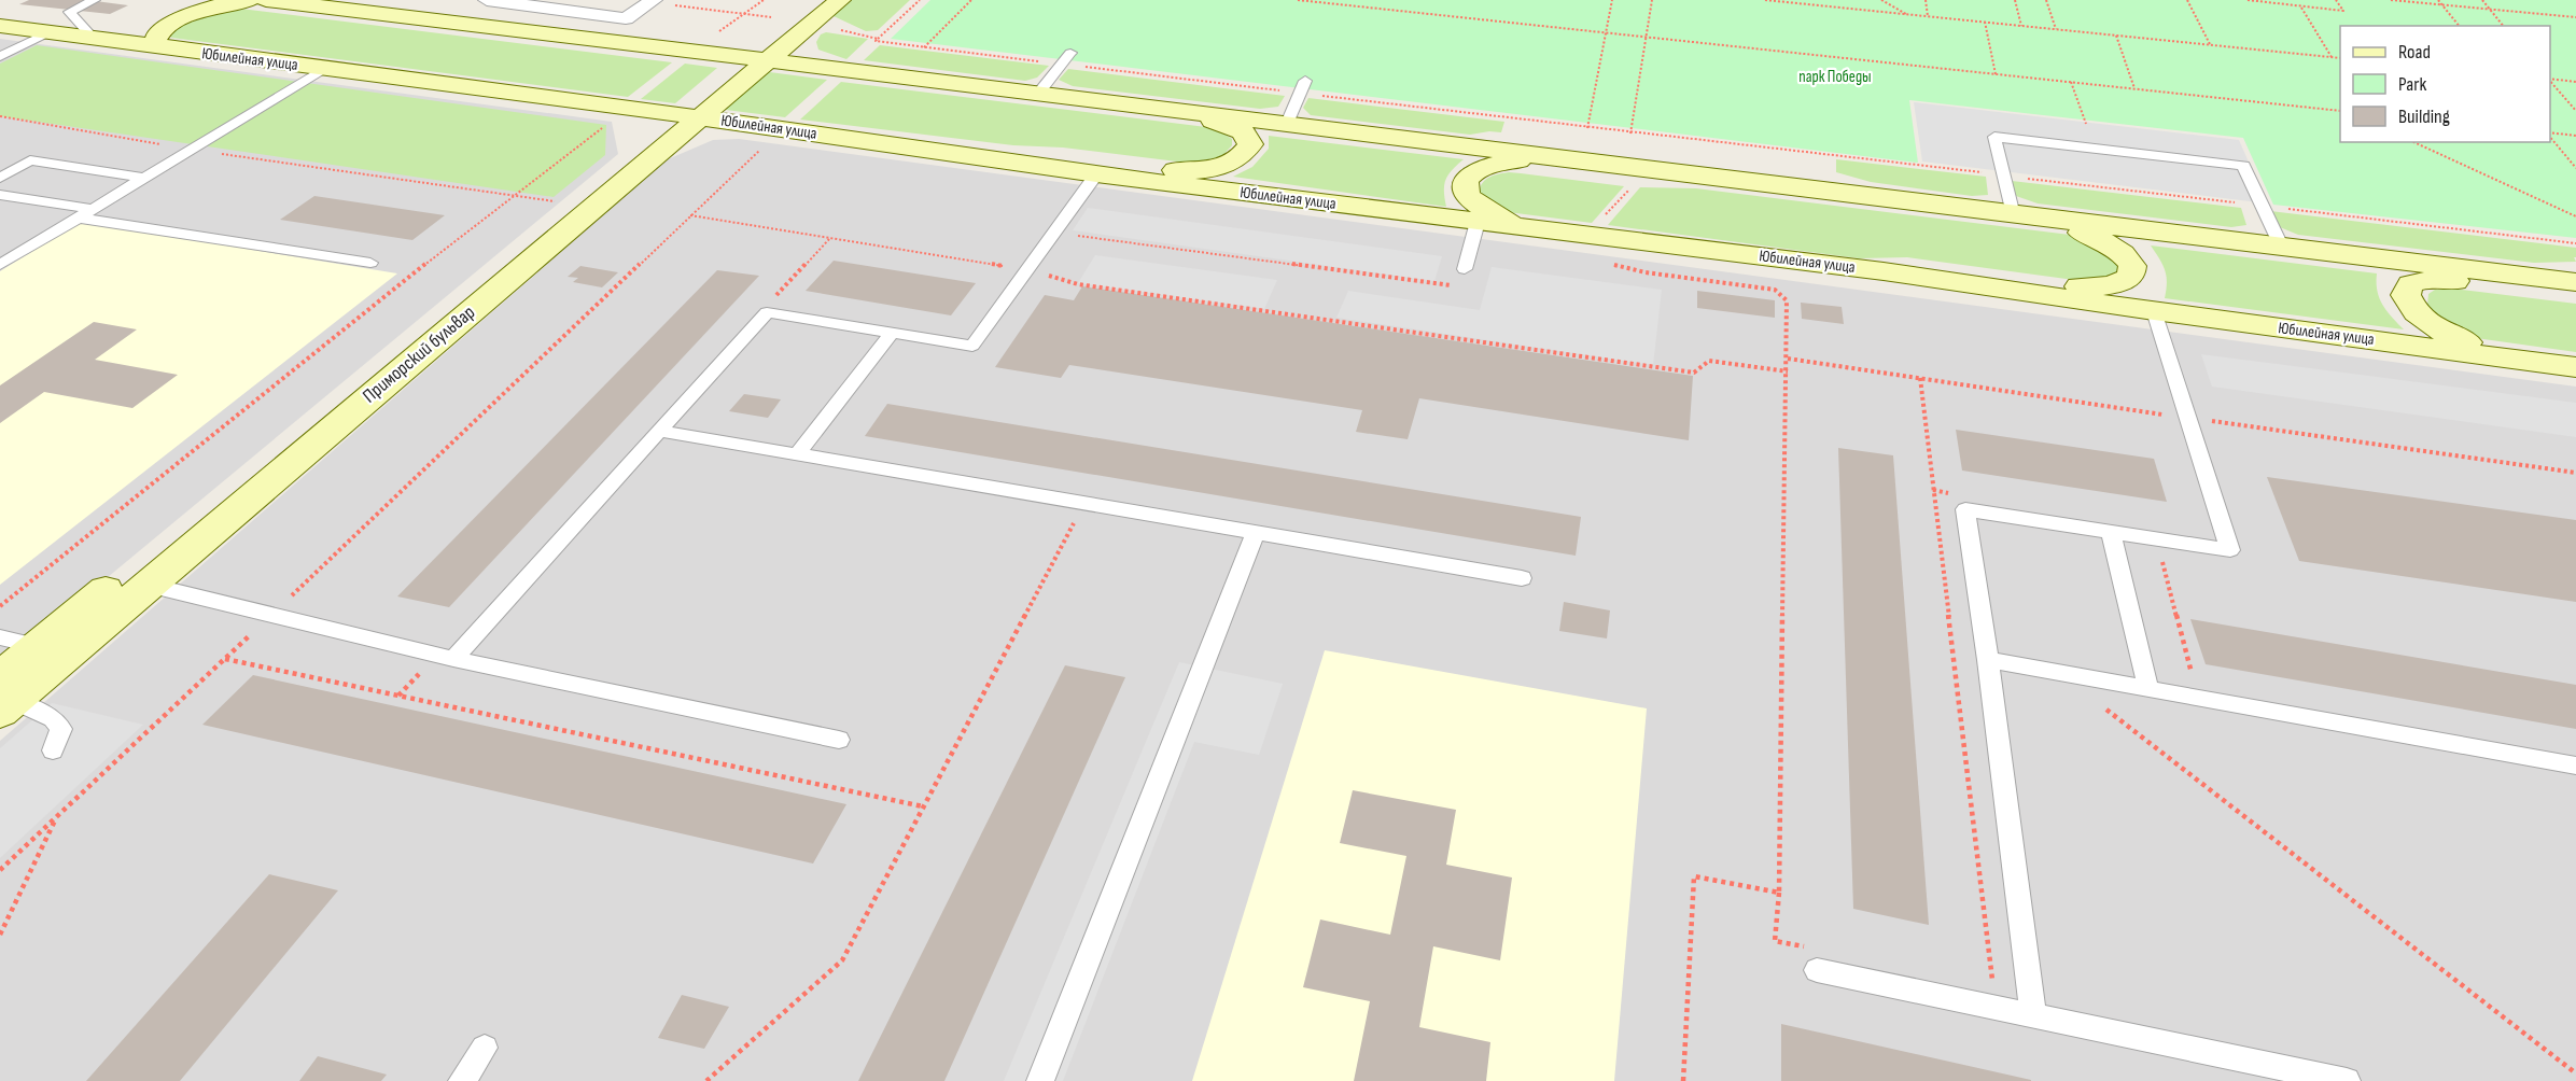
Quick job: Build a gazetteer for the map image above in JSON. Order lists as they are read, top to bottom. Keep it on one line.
{"streets":{"main road":["Юбилейная улица","Приморский бульвар"]},"crossings":[["Юбилейная улица","Приморский бульвар"]],"parks":["парк Победы"],"legend":["Road","Park","Building"]}
